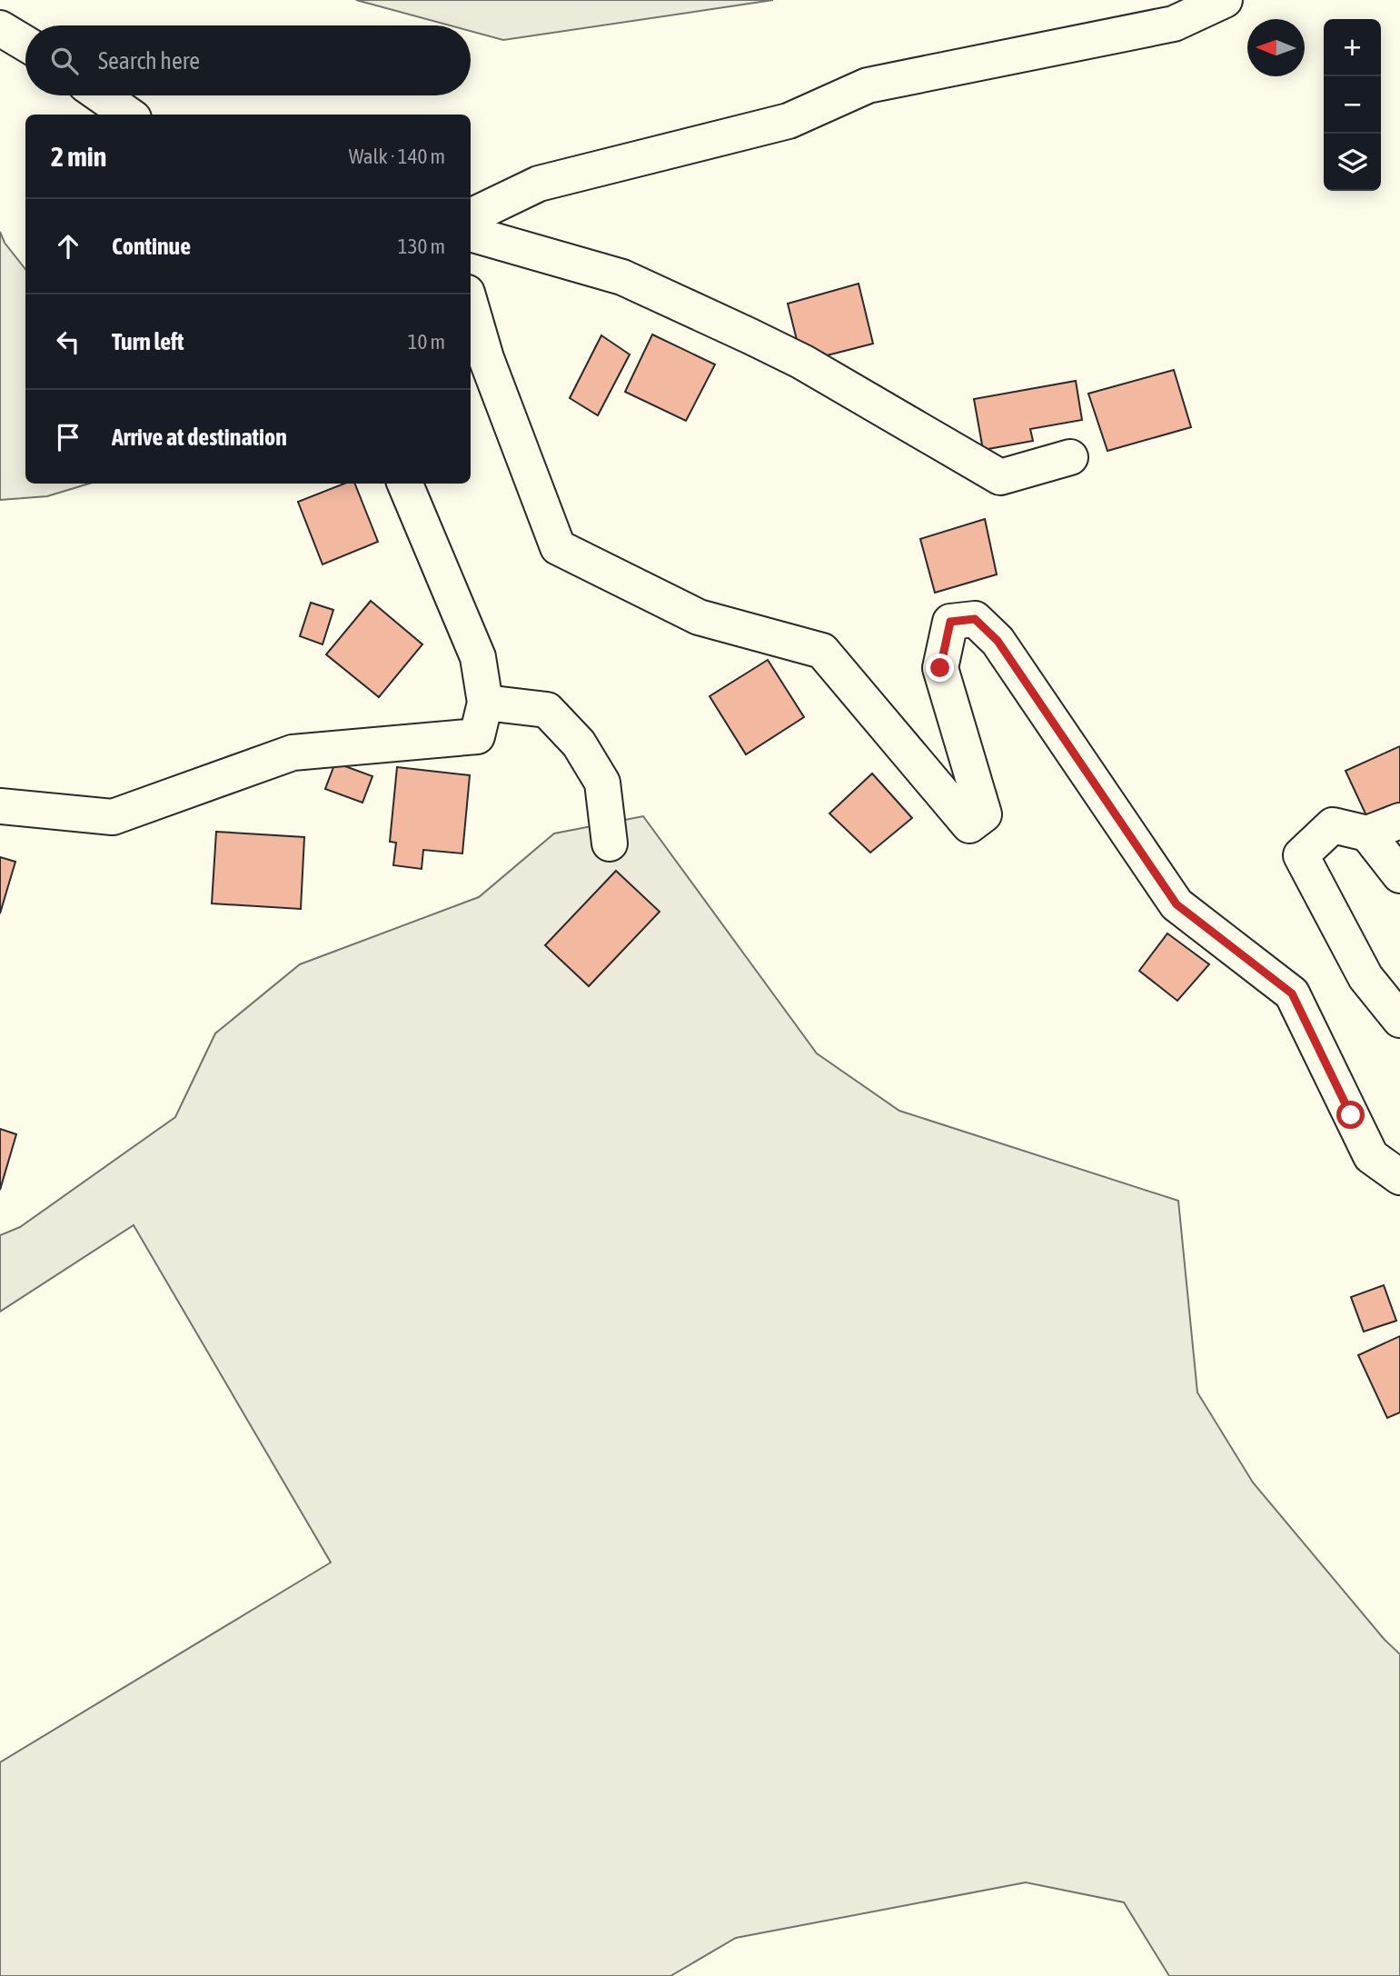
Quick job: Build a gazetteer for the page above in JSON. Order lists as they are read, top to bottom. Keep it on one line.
{"north":"left","page":{"map_buttons":["+","−"],"search":"Search here","heading":["2 min","Walk · 140 m"],"list":[["Continue","130 m"],["Turn left","10 m"],"Arrive at destination"]}}
